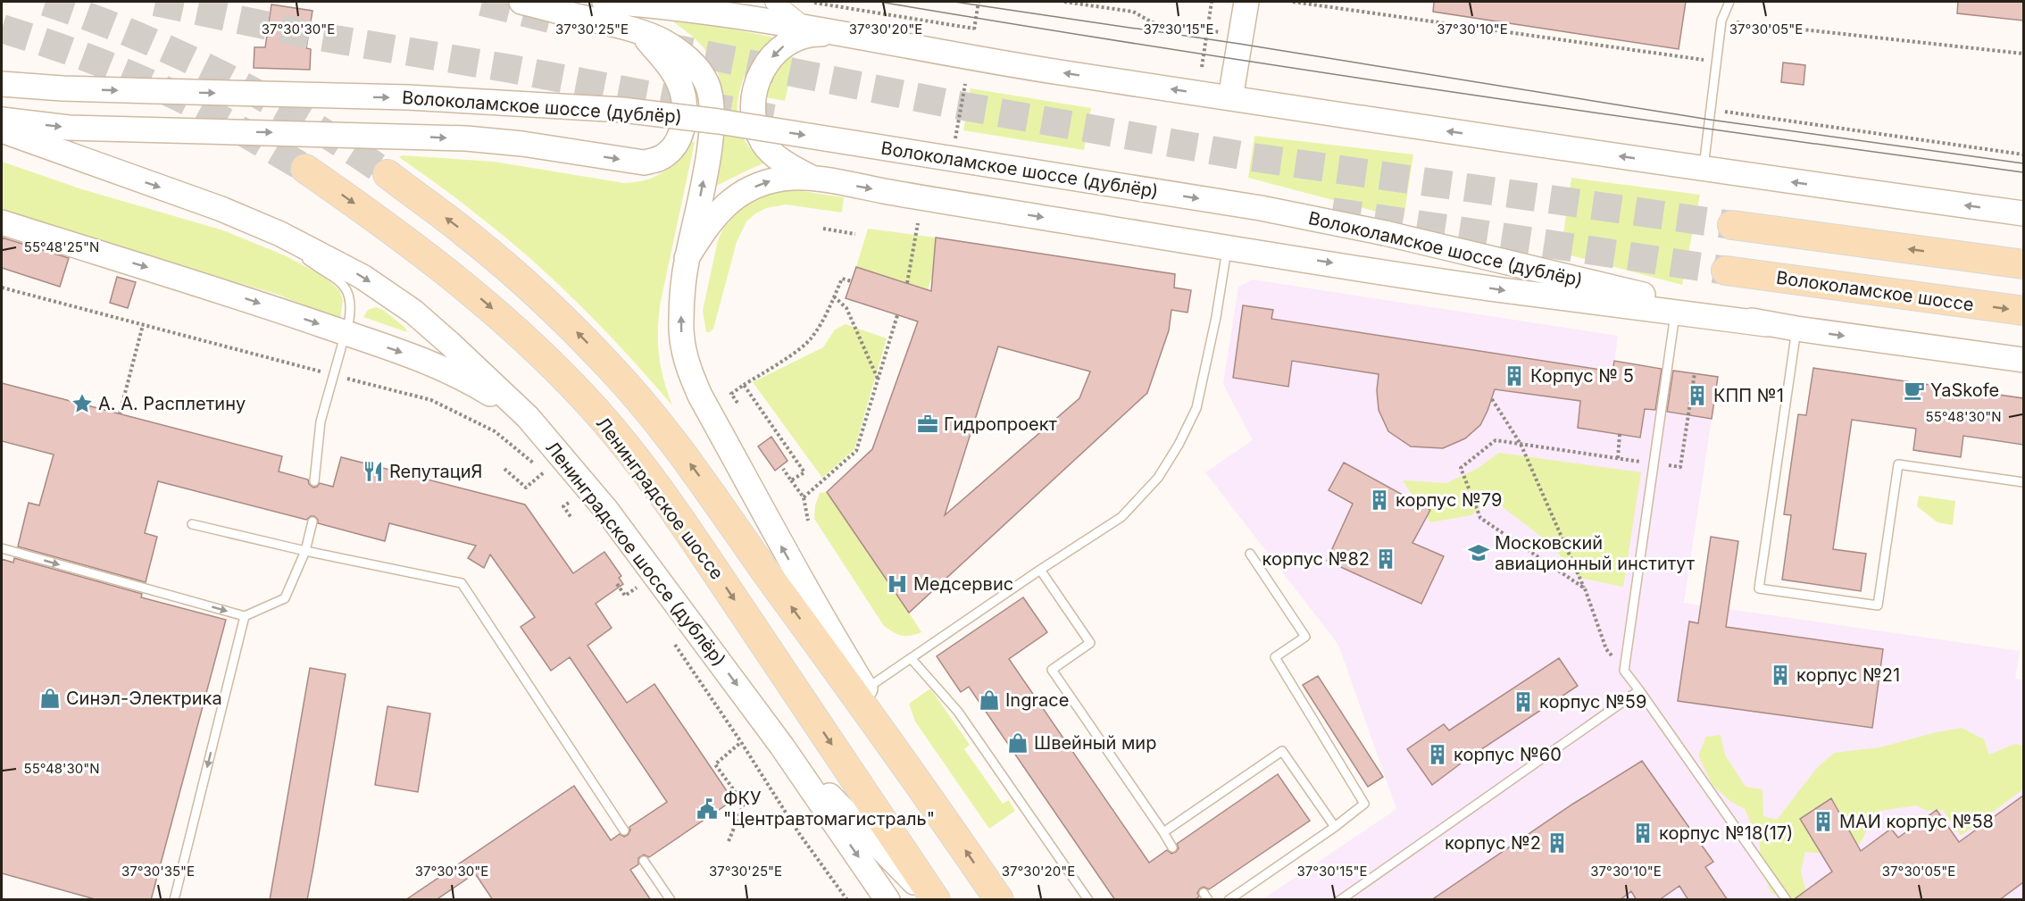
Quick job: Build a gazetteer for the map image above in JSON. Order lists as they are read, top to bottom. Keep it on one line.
{"streets":{"main road":["Волоколамское шоссе (дублёр)","Волоколамское шоссе","Ленинградское шоссе","Ленинградское шоссе (дублёр)"]},"places":{"building":["Корпус № 5","КПП №1","корпус №79","корпус №82","корпус №21","корпус №59","корпус №60","МАИ корпус №58","корпус №18(17)","корпус №2"],"cafe":["YaSkofe"],"place":["А. А. Расплетину"],"office":["Гидропроект"],"restaurant":["ReпутациЯ"],"school or university":["Московский авиационный институт"],"hospital":["Медсервис"],"shop":["Синэл-Электрика","Ingrace","Швейный мир"],"public building":["ФКУ \"Центравтомагистраль\""]},"coordinates":["37°30'05\"E","37°30'30\"E","37°30'25\"E","37°30'20\"E","37°30'15\"E","37°30'10\"E","55°48'25\"N","55°48'30\"N","37°30'35\"E"]}
